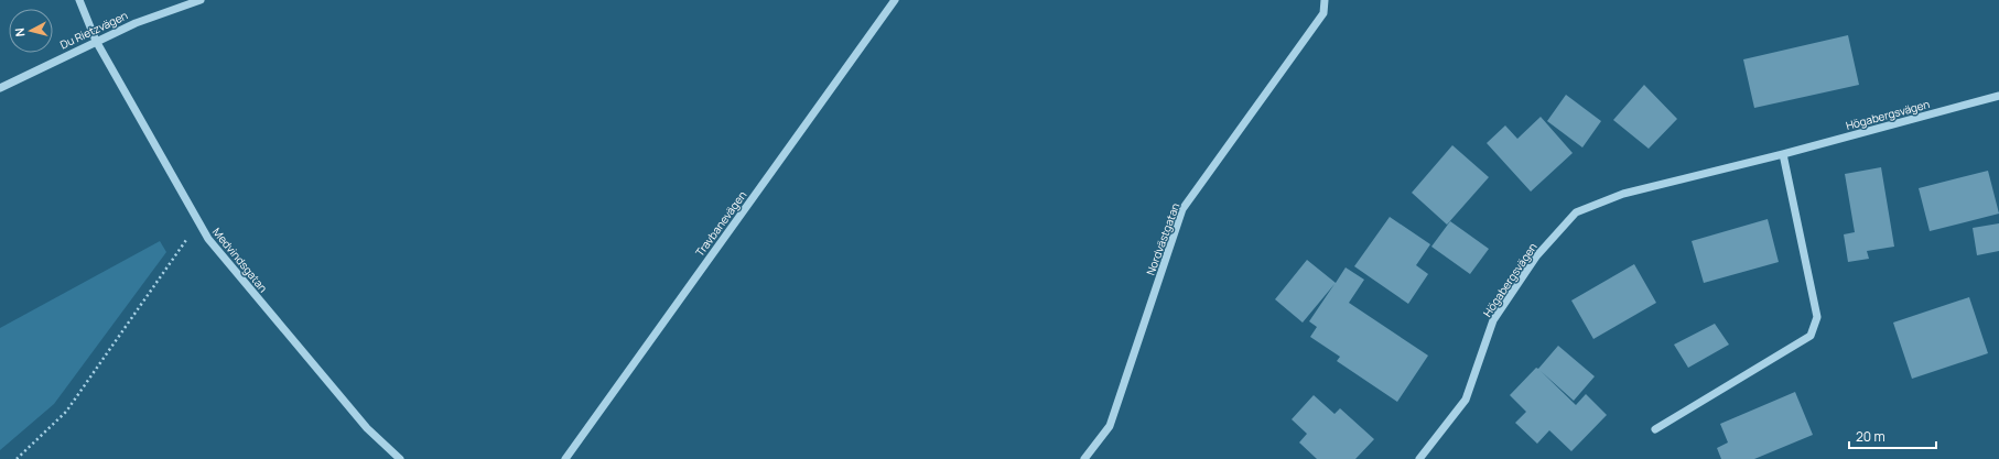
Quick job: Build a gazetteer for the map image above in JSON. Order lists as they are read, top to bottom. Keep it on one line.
{"streets":{"street":["Du Rietzvägen","Högabergsvägen","Travbanevägen","Nordvästgatan","Medvindsgatan"]},"crossings":[["Du Rietzvägen","Medvindsgatan"]],"scale_bar":"20 m","north":"left"}
